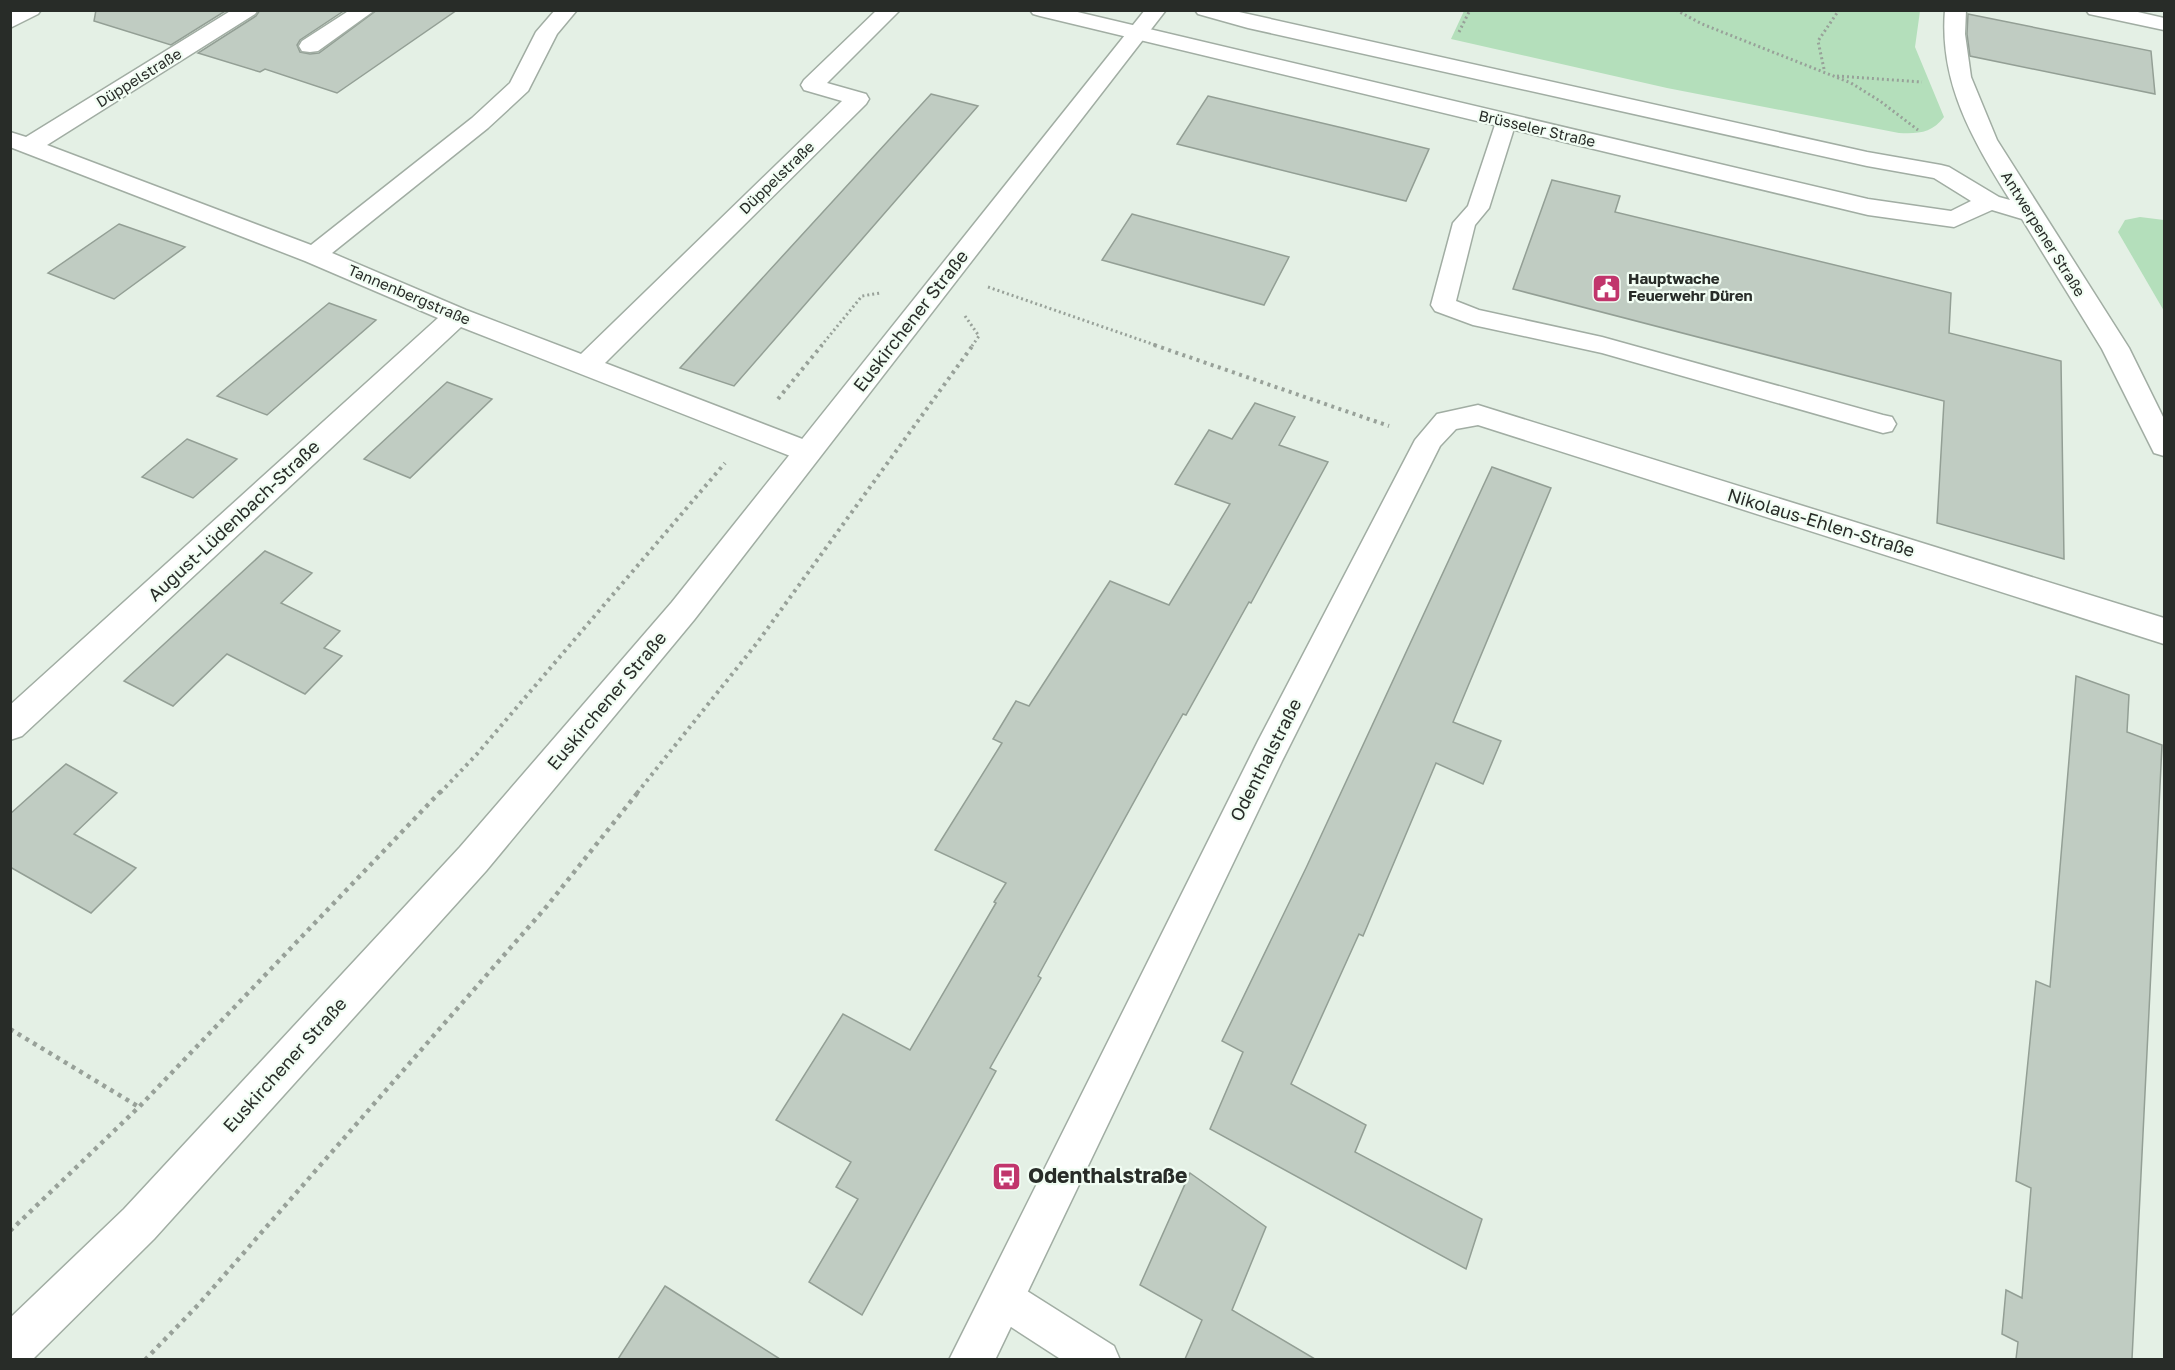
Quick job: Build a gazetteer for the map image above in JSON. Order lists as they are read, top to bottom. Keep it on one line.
{"streets":{"street":["Düppelstraße","Brüsseler Straße","Antwerpener Straße","Tannenbergstraße","Euskirchener Straße","August-Lüdenbach-Straße","Nikolaus-Ehlen-Straße","Odenthalstraße"]},"crossings":[["Düppelstraße","Tannenbergstraße"],["Brüsseler Straße","Euskirchener Straße"],["Tannenbergstraße","Euskirchener Straße"],["Tannenbergstraße","August-Lüdenbach-Straße"],["Nikolaus-Ehlen-Straße","Odenthalstraße"]],"places":{"public building":["Hauptwache Feuerwehr Düren"],"bus stop":["Odenthalstraße"]}}
